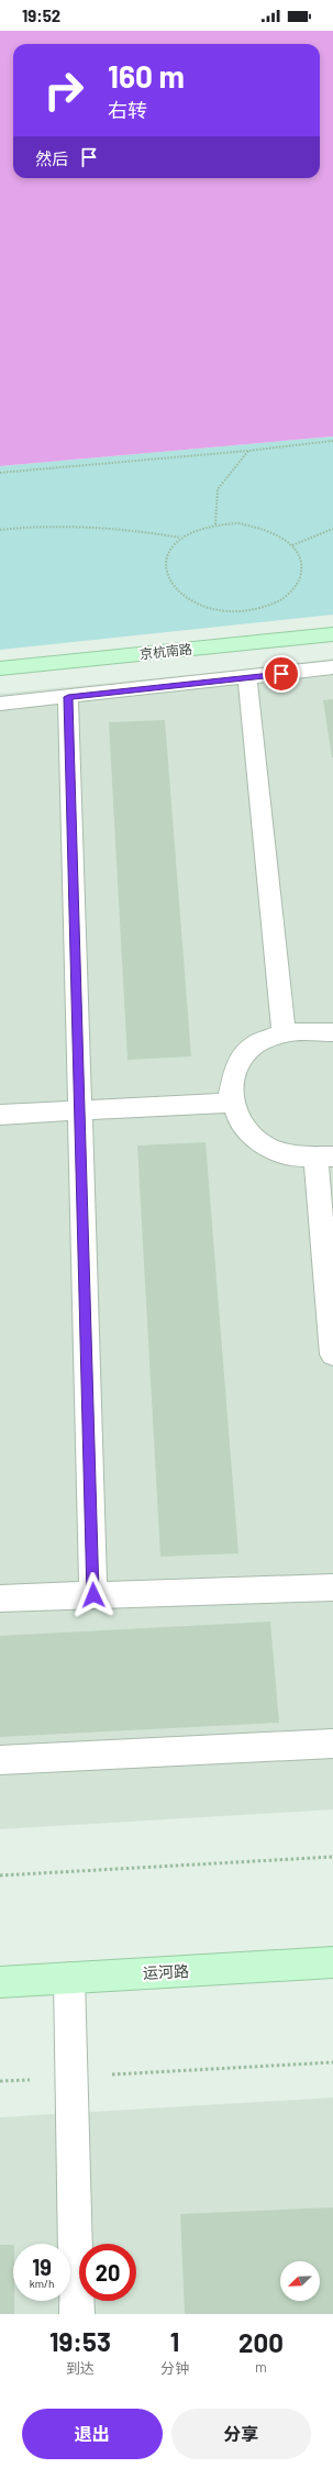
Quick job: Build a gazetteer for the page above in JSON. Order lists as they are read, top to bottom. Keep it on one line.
{"streets":{"street":["京杭南路","运河路"]},"north":"bottom left","page":{"status":"19:52","turn":["160 m","右转"],"then":"然后","speed":"19 km/h","limit":"20","eta":["19:53","到达","1","分钟","200","m"],"buttons":["退出","分享"]}}
